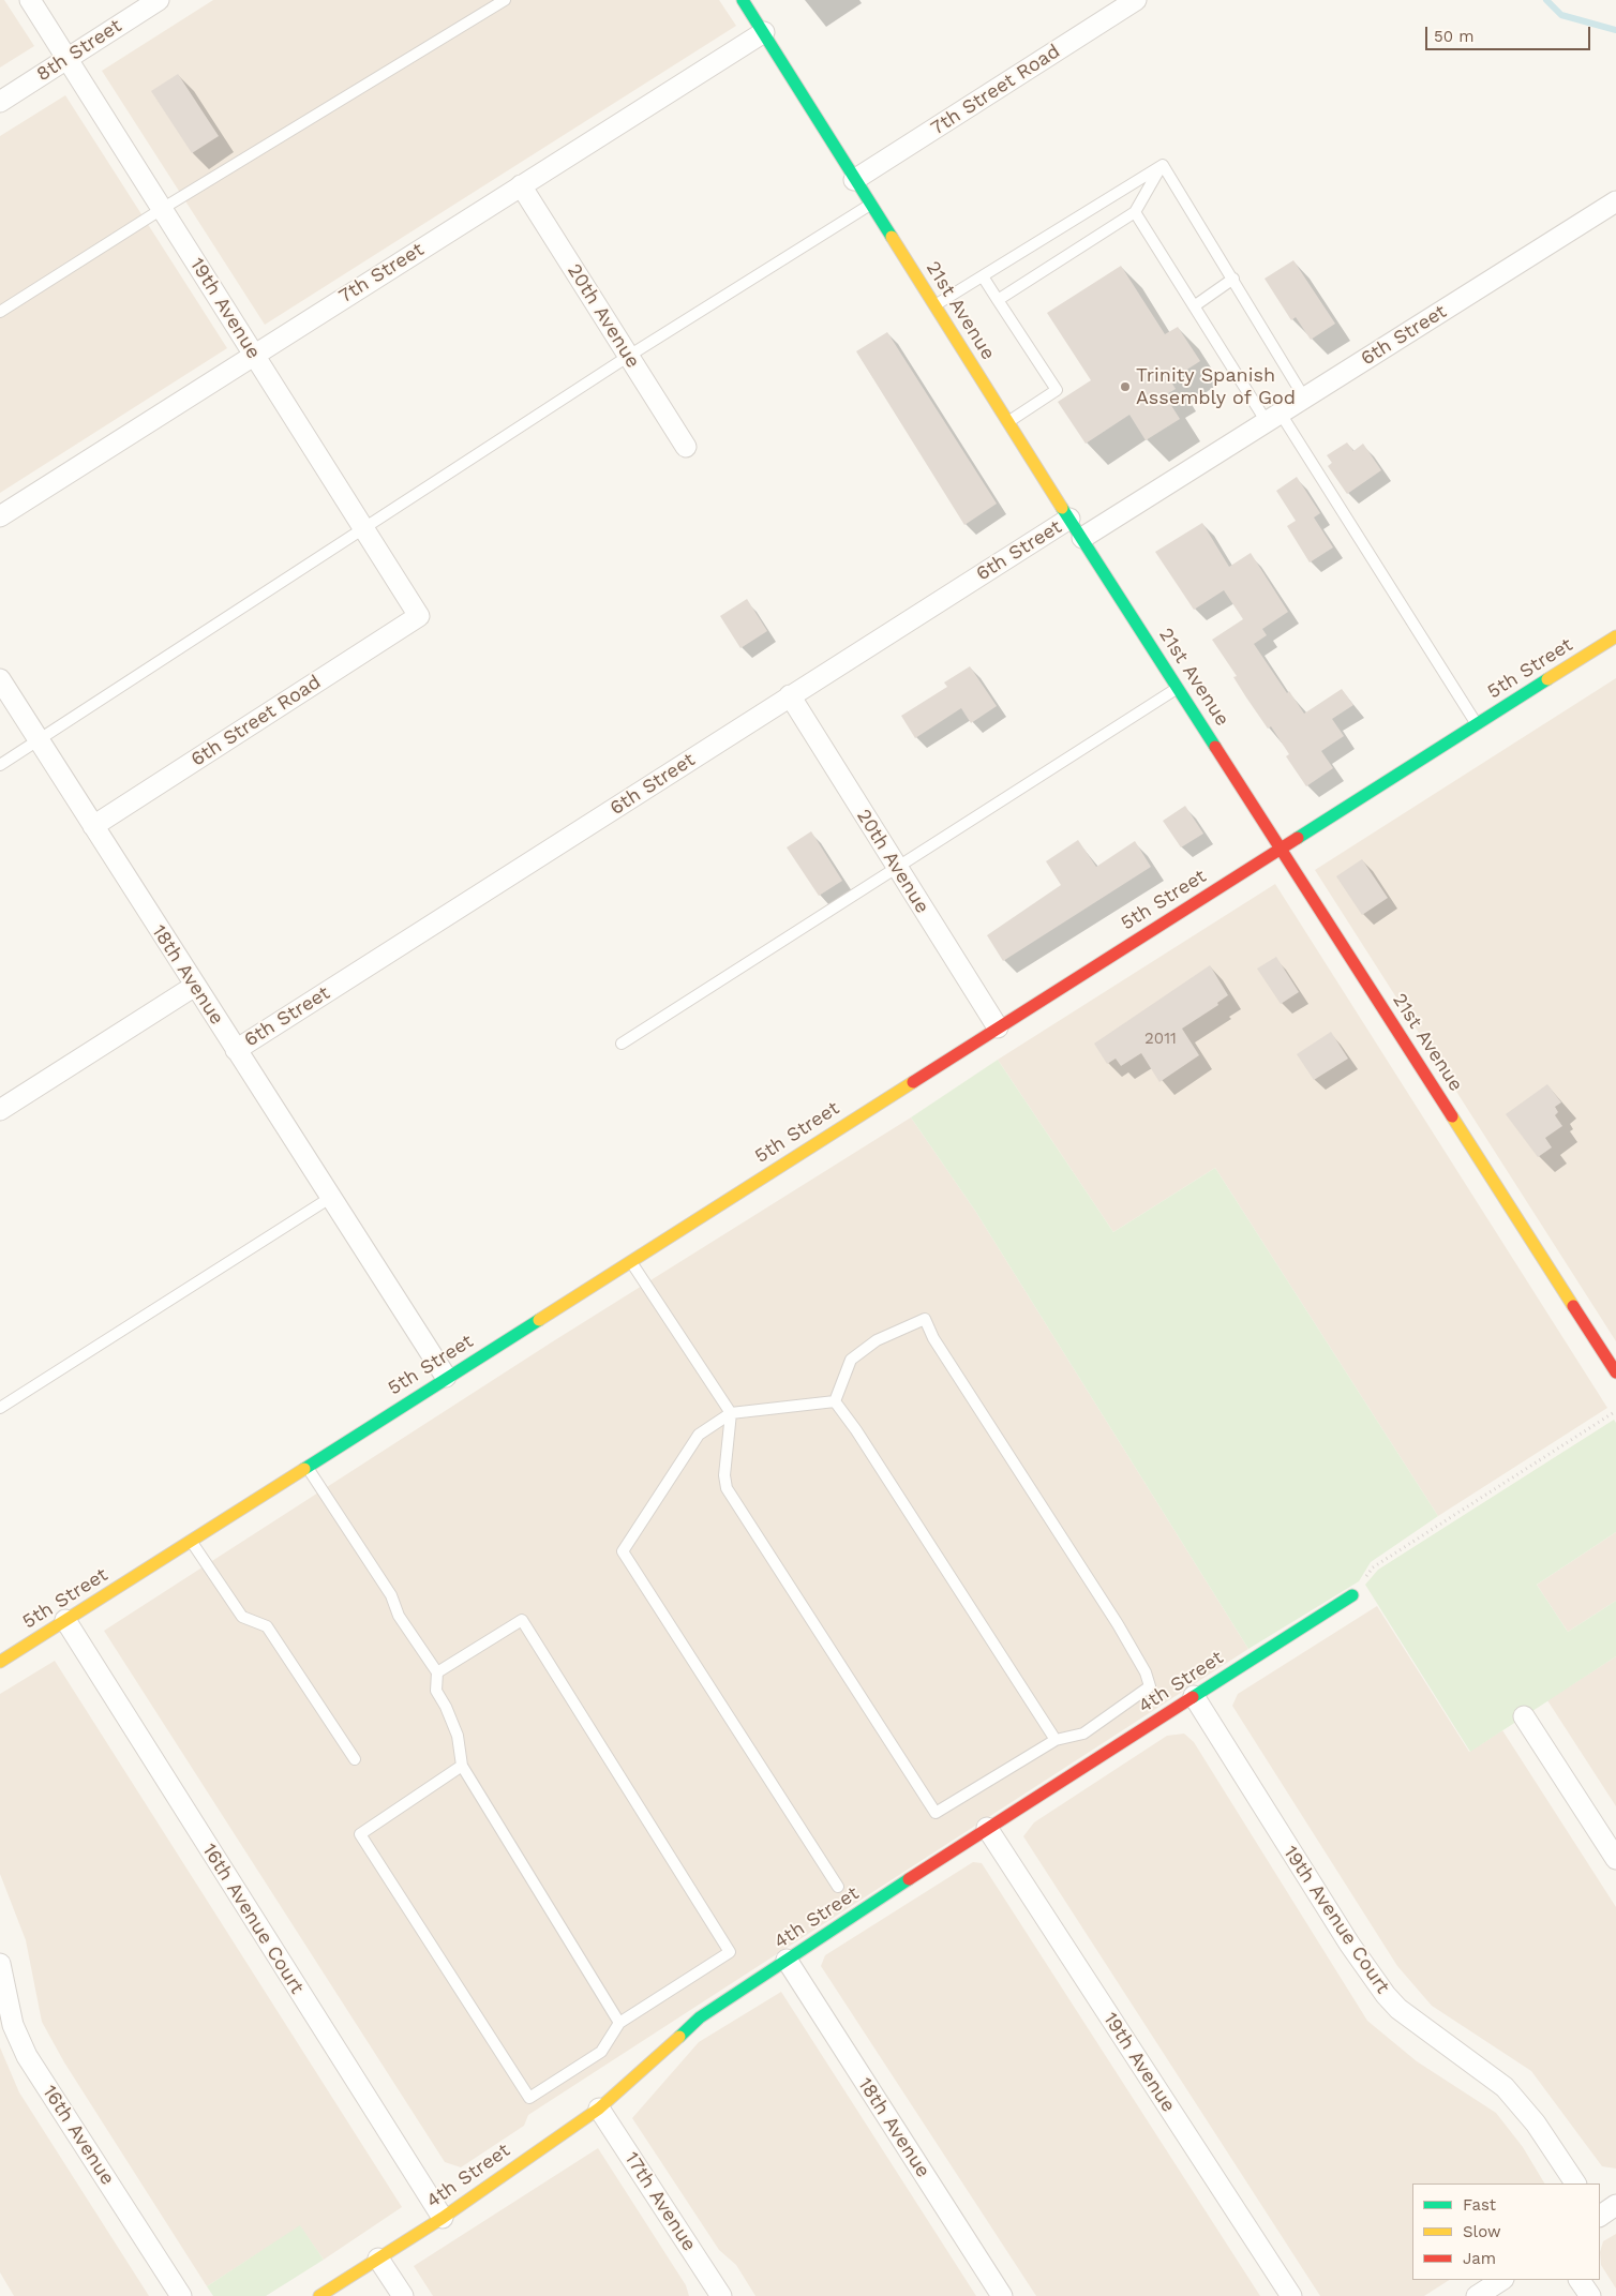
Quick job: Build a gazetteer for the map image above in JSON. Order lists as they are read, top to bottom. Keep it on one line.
{"streets":{"street":["8th Street","7th Street Road","7th Street","19th Avenue","21st Avenue","20th Avenue","6th Street","5th Street","6th Street Road","18th Avenue","4th Street","16th Avenue Court","19th Avenue Court","16th Avenue","17th Avenue"]},"crossings":[["8th Street","19th Avenue"],["7th Street Road","21st Avenue"],["7th Street","19th Avenue"],["7th Street","21st Avenue"],["7th Street","20th Avenue"],["19th Avenue","6th Street Road"],["19th Avenue","4th Street"],["21st Avenue","6th Street"],["21st Avenue","5th Street"],["20th Avenue","6th Street"],["20th Avenue","5th Street"],["6th Street","18th Avenue"],["5th Street","18th Avenue"],["5th Street","16th Avenue Court"],["6th Street Road","18th Avenue"],["18th Avenue","4th Street"],["4th Street","16th Avenue Court"],["4th Street","19th Avenue Court"],["4th Street","17th Avenue"]],"places":["Trinity Spanish Assembly of God"],"house_numbers":["2011"],"legend":["Fast","Slow","Jam"],"scale_bar":"50 m"}
